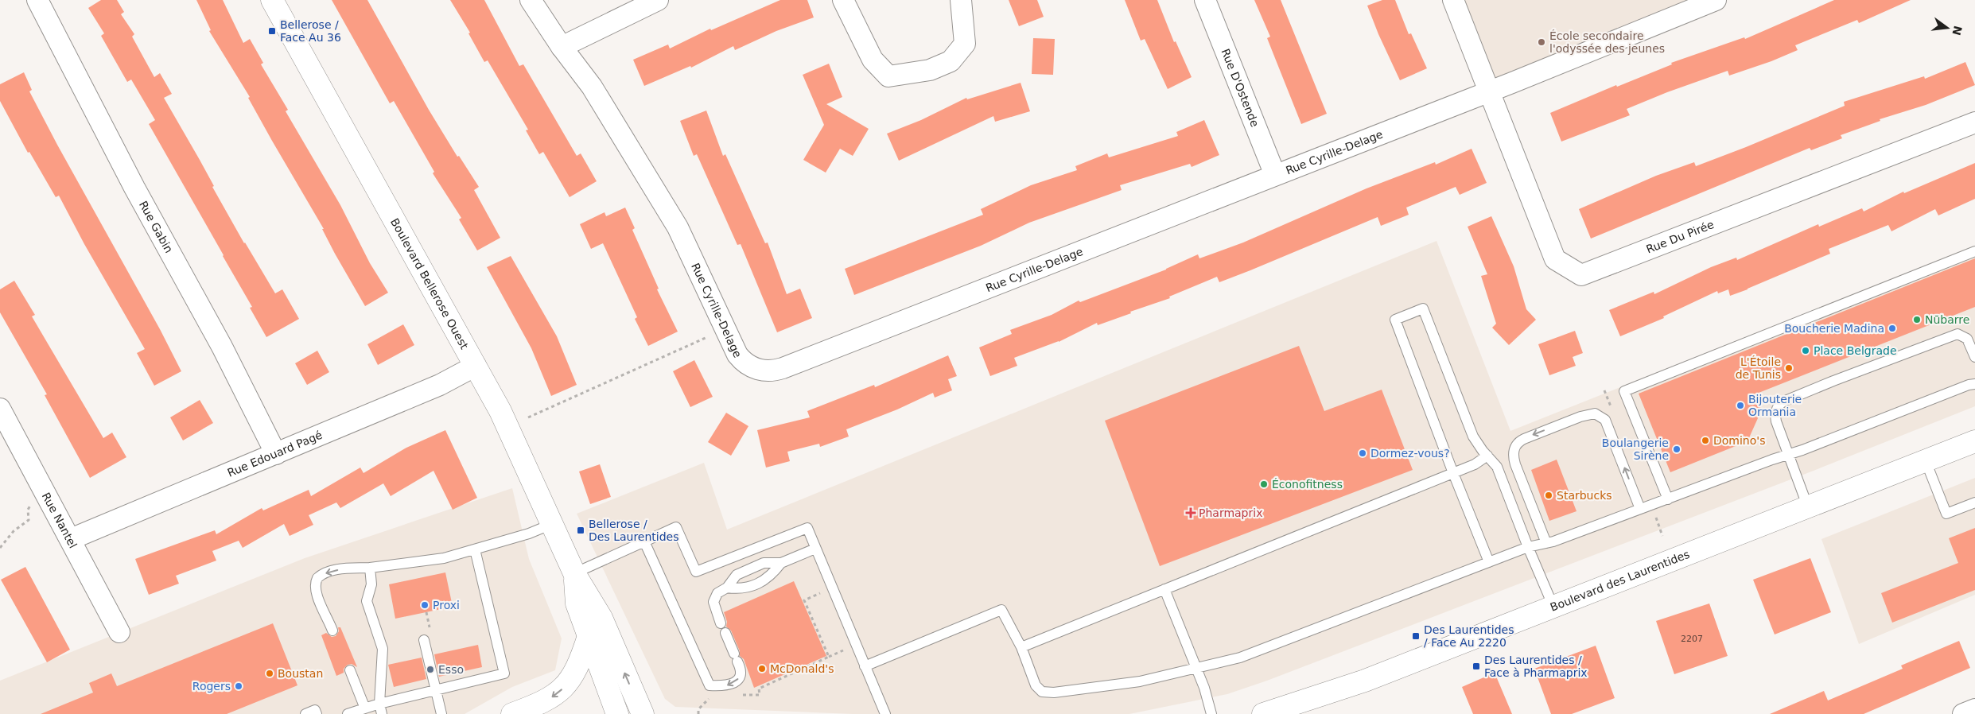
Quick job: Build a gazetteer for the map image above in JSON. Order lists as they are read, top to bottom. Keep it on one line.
{"streets":{"street":["Rue D'Ostende","Rue Cyrille-Delage","Rue Gabin","Rue Du Pirée","Boulevard Bellerose Ouest","Rue Edouard Pagé","Rue Nantel","Boulevard des Laurentides"]},"crossings":[["Rue D'Ostende","Rue Cyrille-Delage"],["Rue Cyrille-Delage","Rue Du Pirée"],["Rue Gabin","Rue Edouard Pagé"],["Boulevard Bellerose Ouest","Rue Edouard Pagé"],["Rue Edouard Pagé","Rue Nantel"]],"places":{"transit":["Bellerose / Face Au 36","Bellerose / Des Laurentides","Des Laurentides / Face Au 2220","Des Laurentides / Face à Pharmaprix"],"other":["École secondaire l'odyssée des jeunes","Nūbarre","Boucherie Madina","Place Belgrade","L'Étoile de Tunis","Bijouterie Ormania","Domino's","Boulangerie Sirène","Dormez-vous?","Éconofitness","Starbucks","Proxi","McDonald's","Esso","Boustan","Rogers"],"health":["Pharmaprix"]},"house_numbers":["2207"],"north":"right"}
